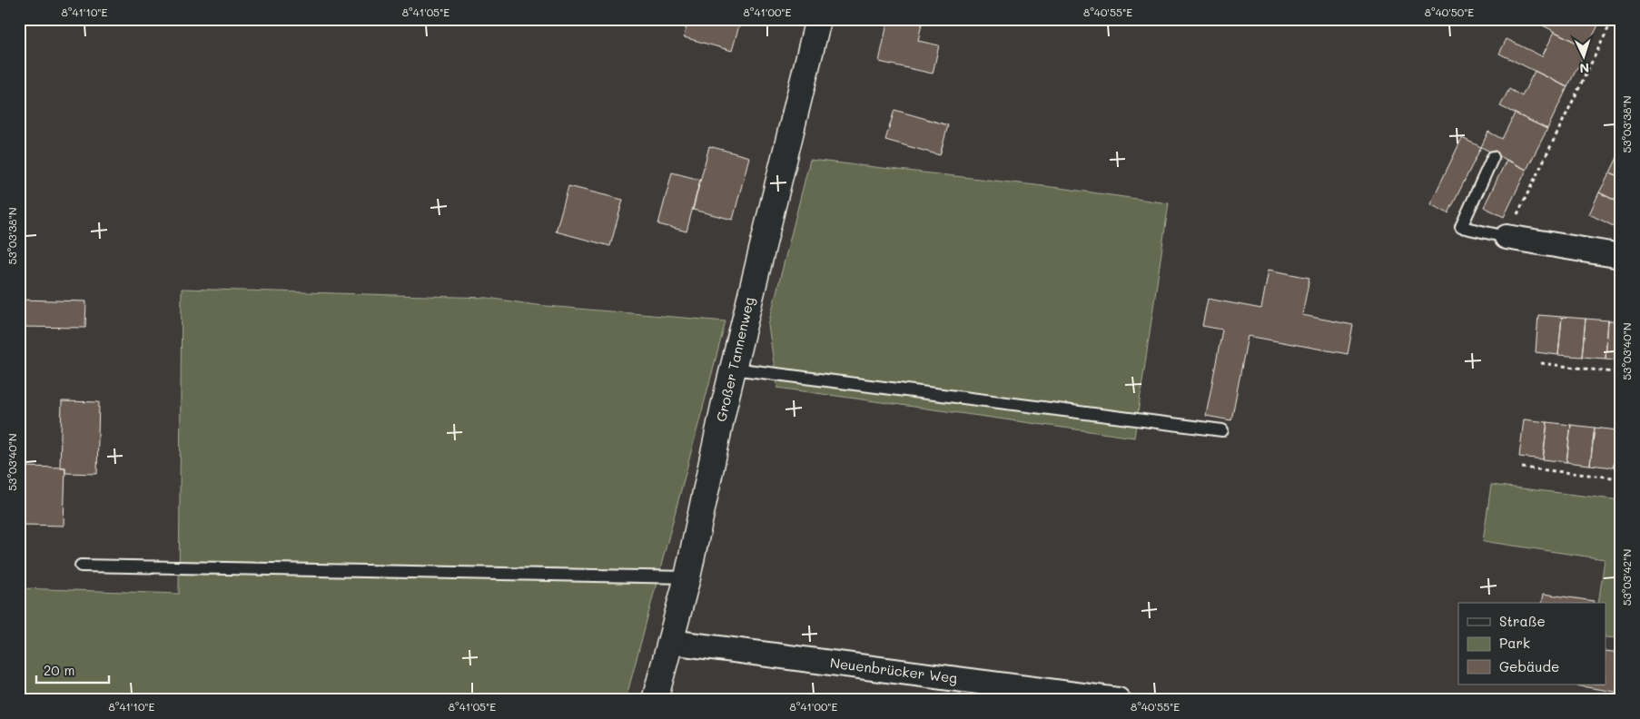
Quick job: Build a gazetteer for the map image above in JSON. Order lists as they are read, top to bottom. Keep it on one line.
{"streets":{"street":["Großer Tannenweg","Neuenbrücker Weg"]},"crossings":[["Großer Tannenweg","Neuenbrücker Weg"]],"legend":["Straße","Park","Gebäude"],"scale_bar":"20 m","north":"bottom","coordinates":["8°41'10\"E","8°41'05\"E","8°41'00\"E","8°40'55\"E","8°40'50\"E","53°03'38\"N","53°03'40\"N","53°03'42\"N"]}
